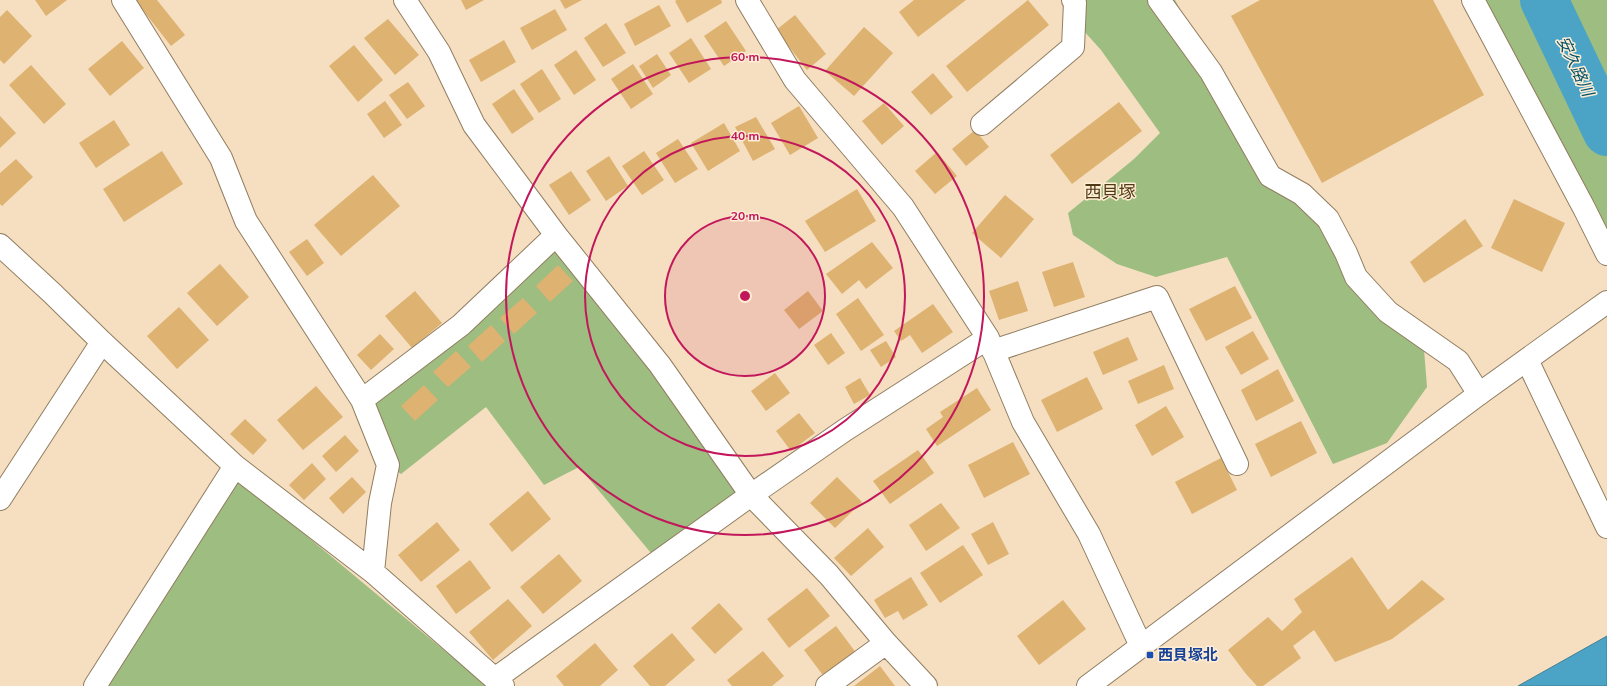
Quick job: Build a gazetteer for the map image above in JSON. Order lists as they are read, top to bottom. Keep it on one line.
{"districts":["西貝塚"],"water":["安久路川"],"places":{"transit":["西貝塚北"]},"rings":["60 m","40 m","20 m"]}
